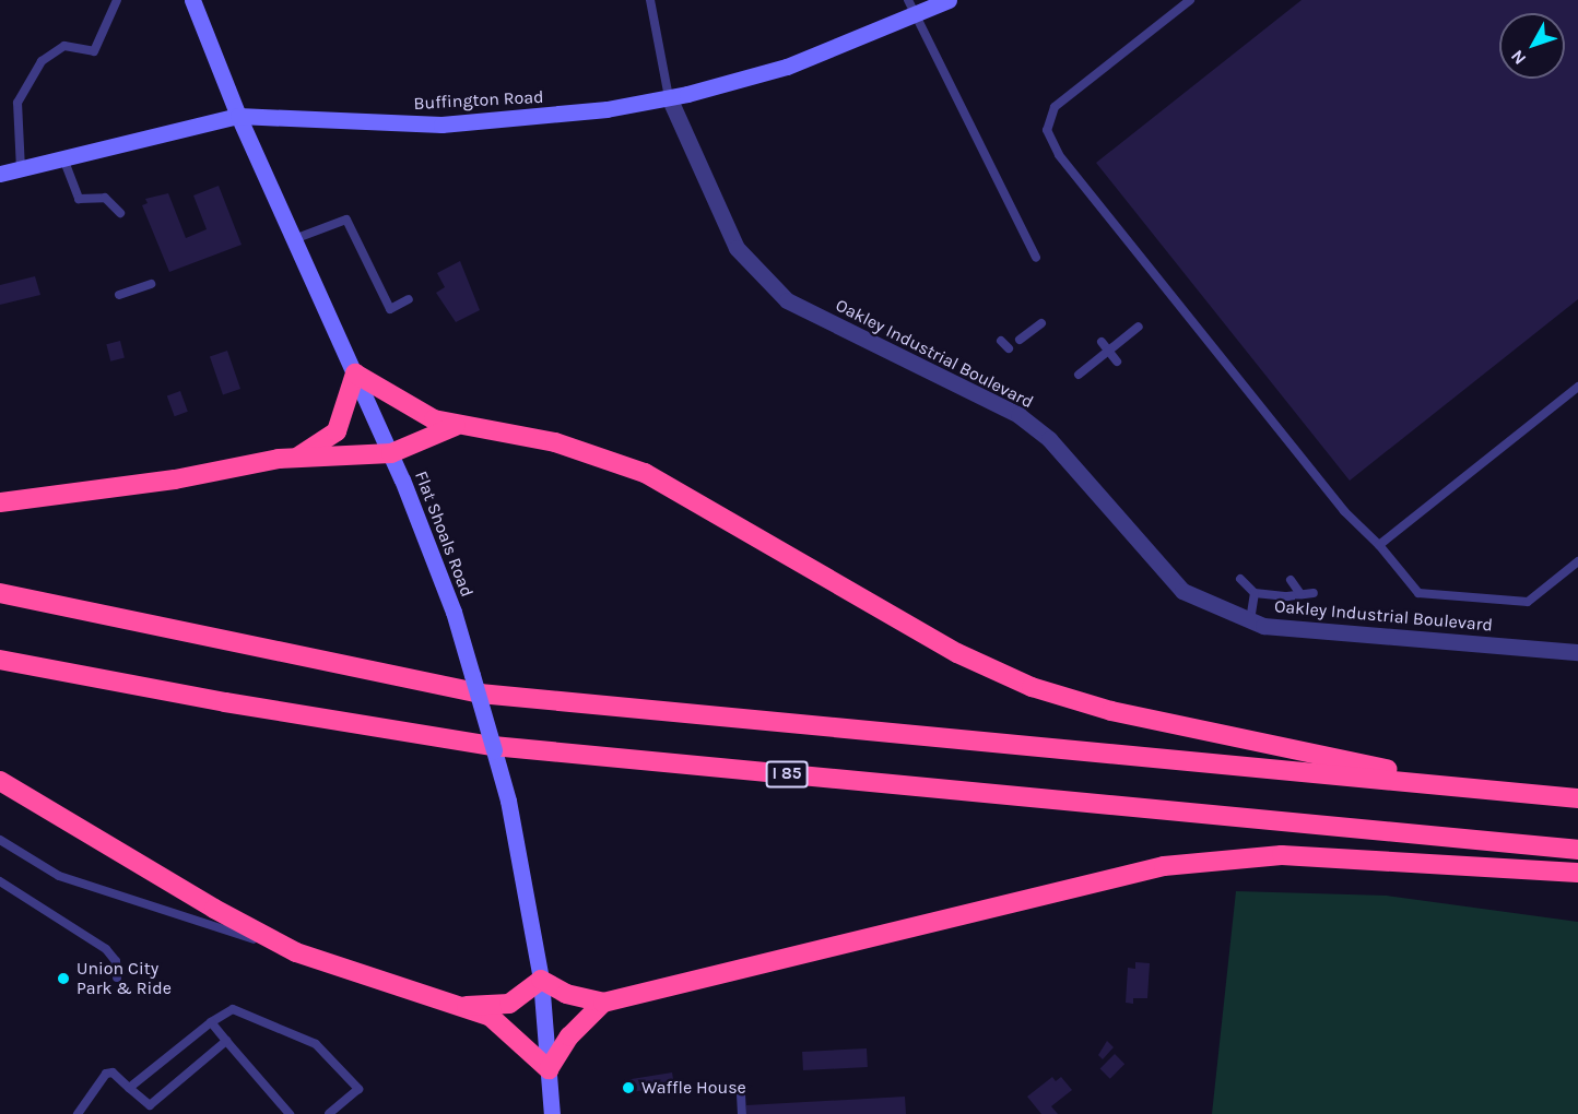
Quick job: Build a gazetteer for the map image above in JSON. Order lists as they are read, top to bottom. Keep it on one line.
{"streets":{"highway":["I 85"],"street":["Buffington Road","Oakley Industrial Boulevard","Flat Shoals Road"]},"crossings":[["Buffington Road","Oakley Industrial Boulevard"],["Buffington Road","Flat Shoals Road"]],"places":["Union City Park & Ride","Waffle House"],"north":"bottom left"}
